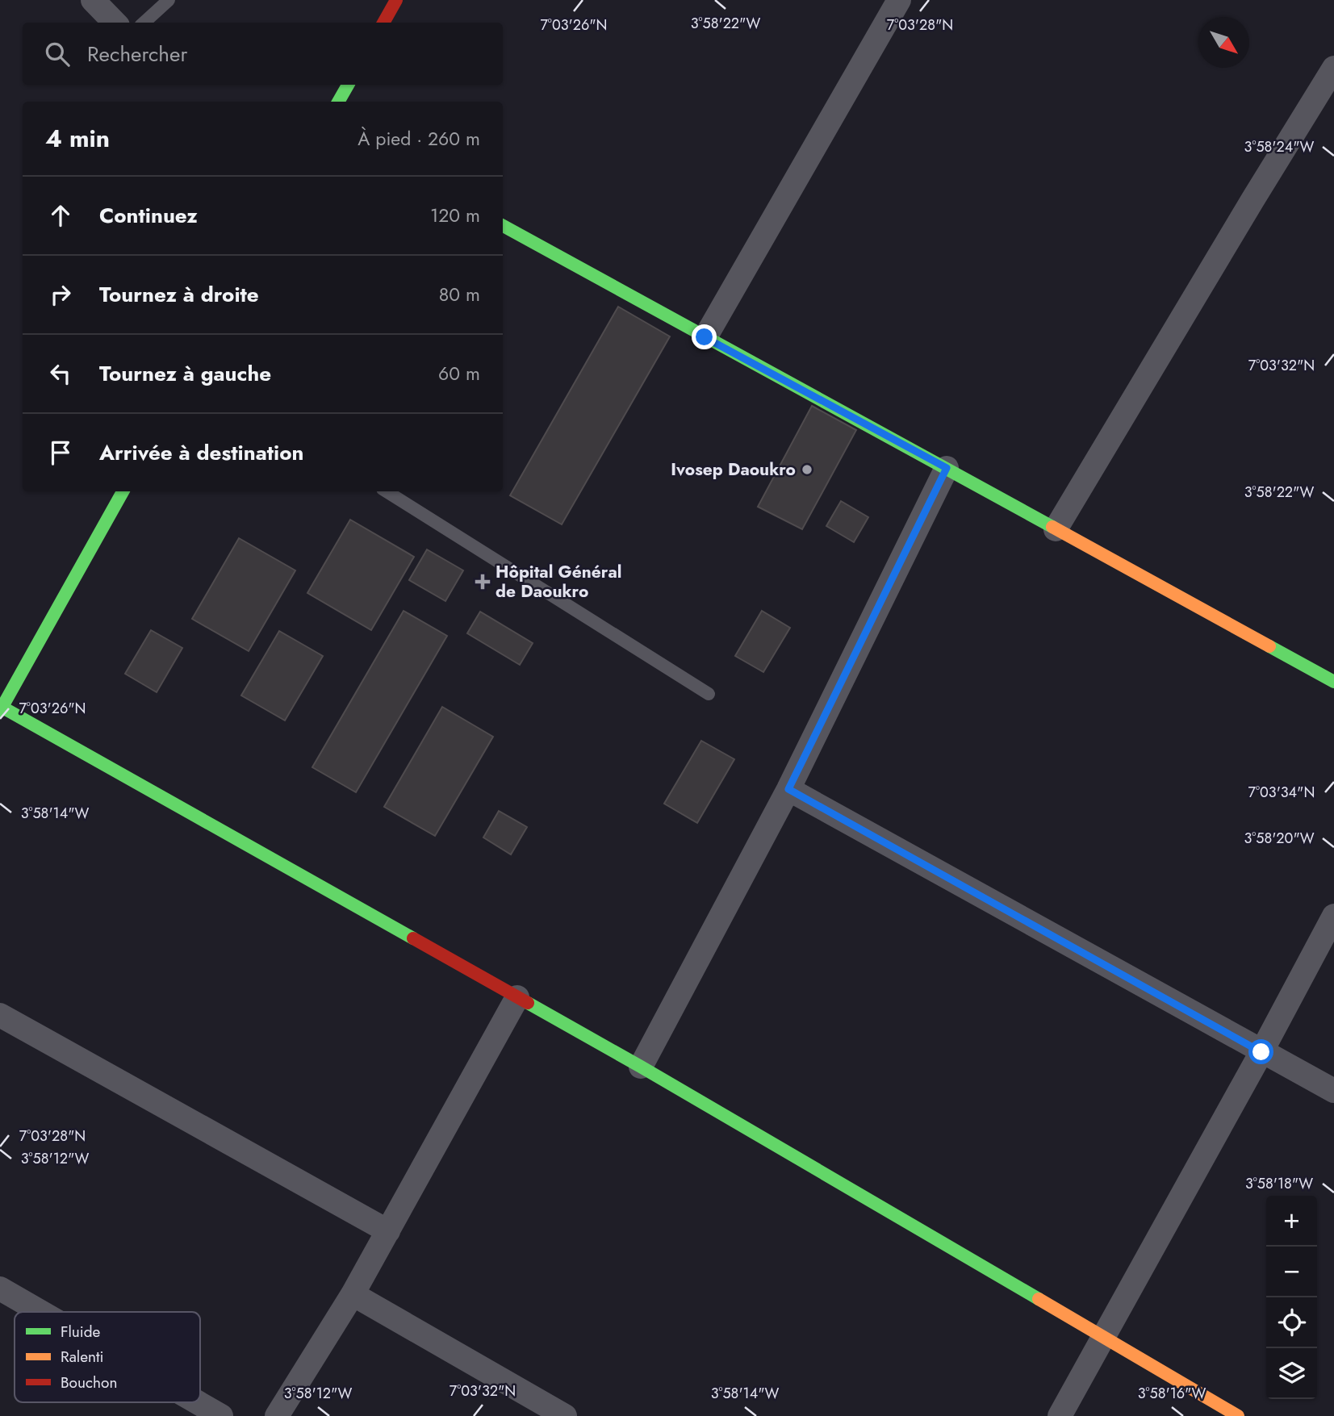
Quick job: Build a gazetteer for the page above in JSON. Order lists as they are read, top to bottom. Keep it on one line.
{"places":{"other":["Ivosep Daoukro"],"health":["Hôpital Général de Daoukro"]},"legend":["Fluide","Ralenti","Bouchon"],"north":"bottom right","page":{"search":"Rechercher","heading":["4 min","À pied · 260 m"],"list":[["Continuez","120 m"],["Tournez à droite","80 m"],["Tournez à gauche","60 m"],"Arrivée à destination"],"map_buttons":["+","−"]},"coordinates":["3°58'22\"W","7°03'26\"N","7°03'28\"N","3°58'24\"W","7°03'32\"N","7°03'34\"N","3°58'14\"W","3°58'20\"W","3°58'12\"W","3°58'18\"W","3°58'16\"W"]}
